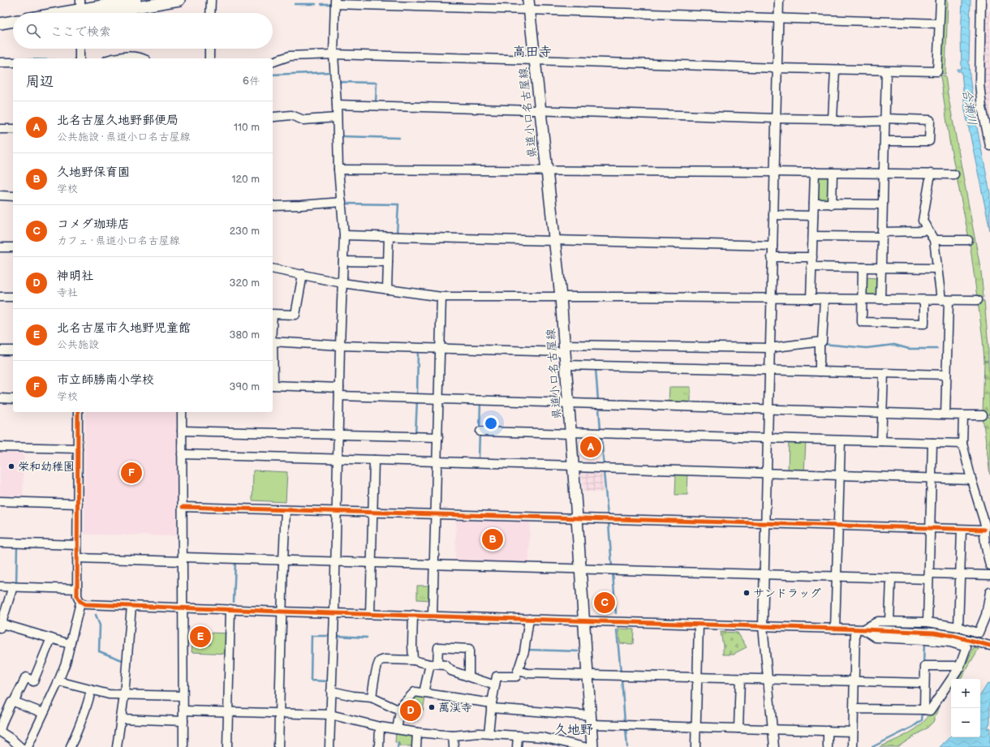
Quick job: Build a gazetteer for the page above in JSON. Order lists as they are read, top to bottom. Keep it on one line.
{"streets":{"main road":["県道小口名古屋線"]},"districts":["高田寺","久地野"],"water":["合瀬川"],"places":["栄和幼稚園","サンドラッグ","萬渓寺"],"page":{"search":"ここで検索","heading":["周辺","6件"],"list":[{"mark":"A","name":"北名古屋久地野郵便局","note":"公共施設 · 県道小口名古屋線","value":"110 m"},{"mark":"B","name":"久地野保育園","note":"学校","value":"120 m"},{"mark":"C","name":"コメダ珈琲店","note":"カフェ · 県道小口名古屋線","value":"230 m"},{"mark":"D","name":"神明社","note":"寺社","value":"320 m"},{"mark":"E","name":"北名古屋市久地野児童館","note":"公共施設","value":"380 m"},{"mark":"F","name":"市立師勝南小学校","note":"学校","value":"390 m"}],"pins":["A","F","B","C","E","D"],"map_buttons":["+","−"]}}
